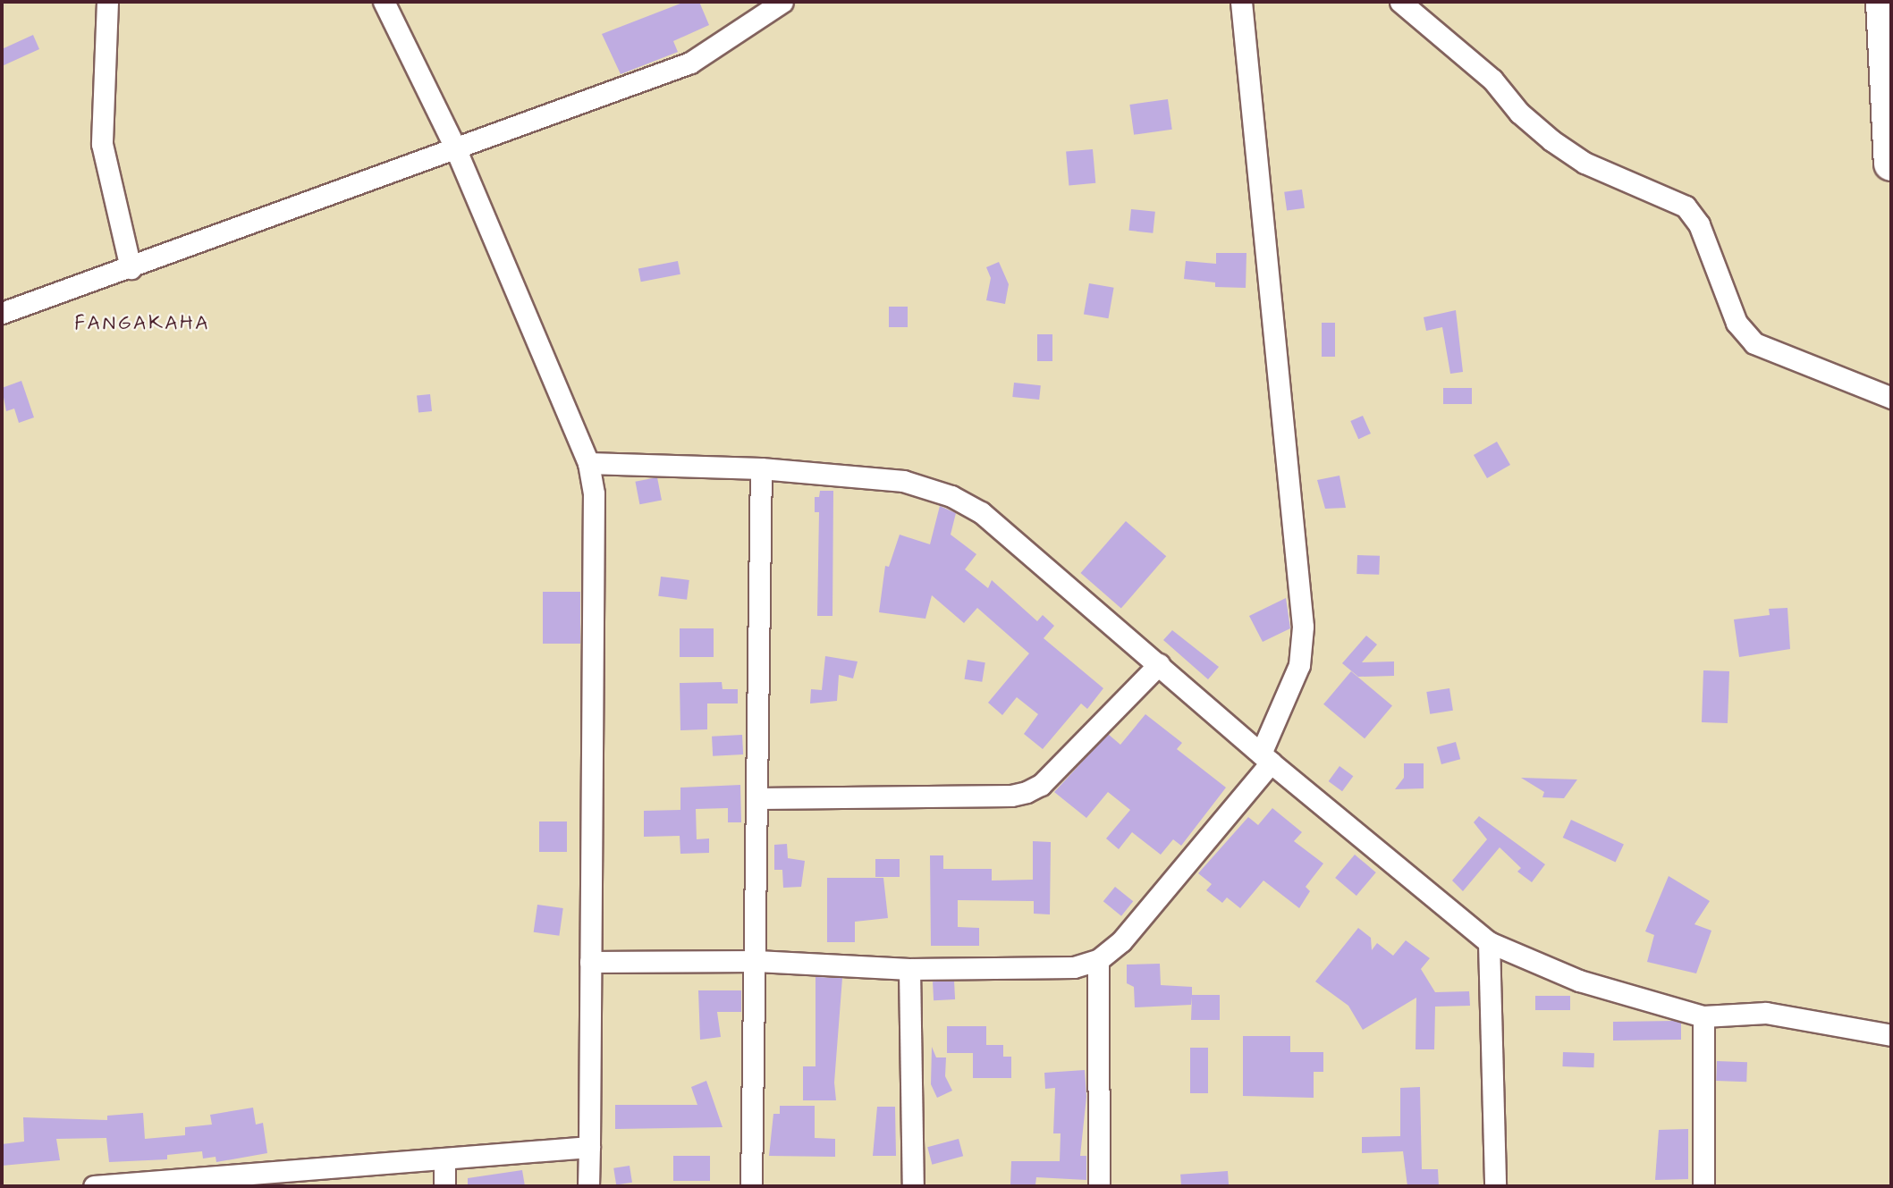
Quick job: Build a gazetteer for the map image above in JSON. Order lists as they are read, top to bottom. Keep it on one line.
{"districts":["FANGAKAHA"]}
